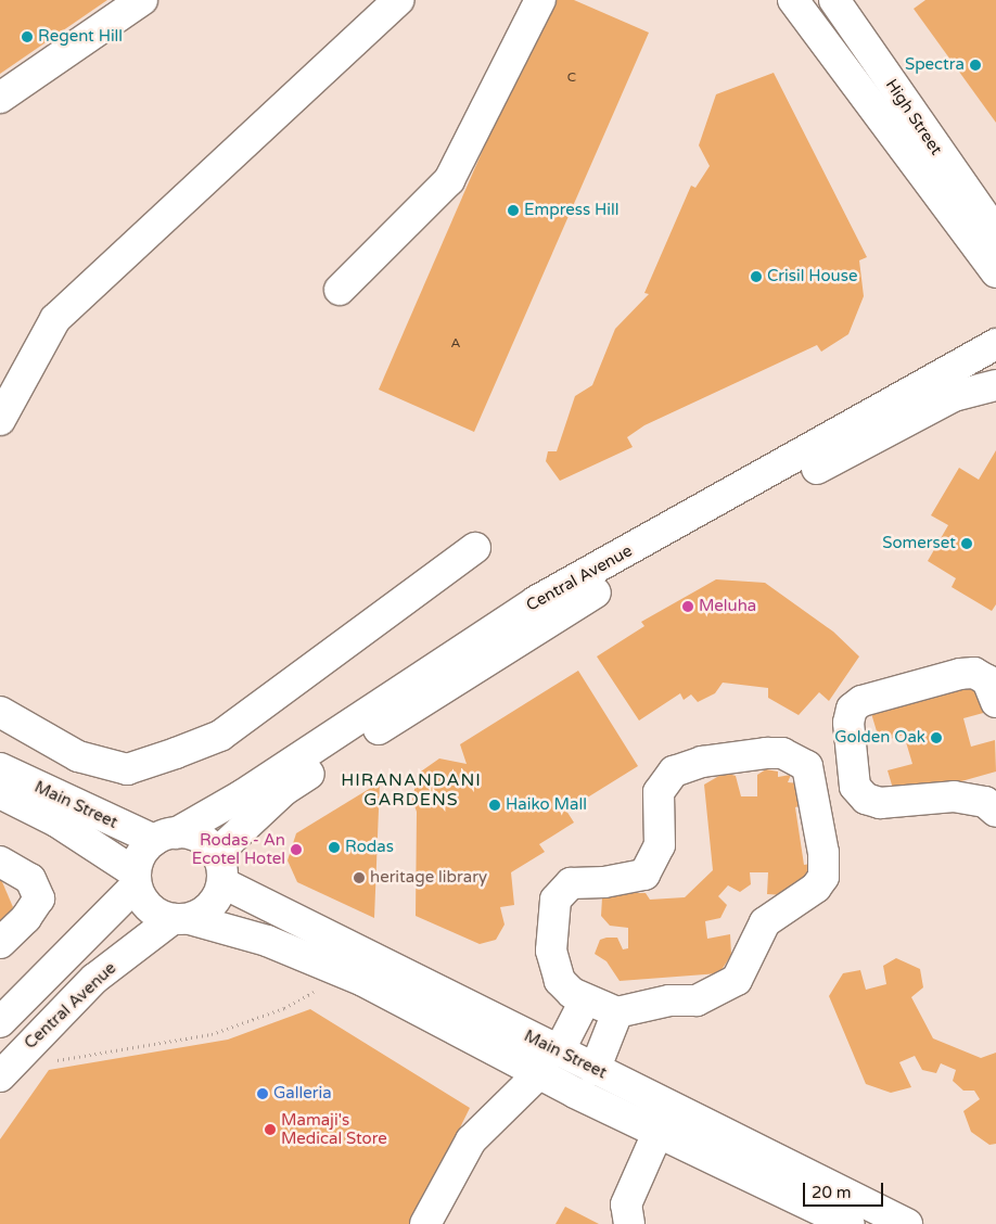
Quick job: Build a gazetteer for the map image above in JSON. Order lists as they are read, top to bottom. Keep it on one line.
{"streets":{"street":["High Street","Central Avenue","Main Street"]},"crossings":[["Central Avenue","Main Street"]],"districts":["HIRANANDANI GARDENS"],"places":["Regent Hill","Spectra","Empress Hill","Crisil House","Somerset","Meluha","Golden Oak","Haiko Mall","Rodas","Rodas - An Ecotel Hotel","heritage library","Galleria","Mamaji's Medical Store"],"house_numbers":["C","A"],"scale_bar":"20 m"}
